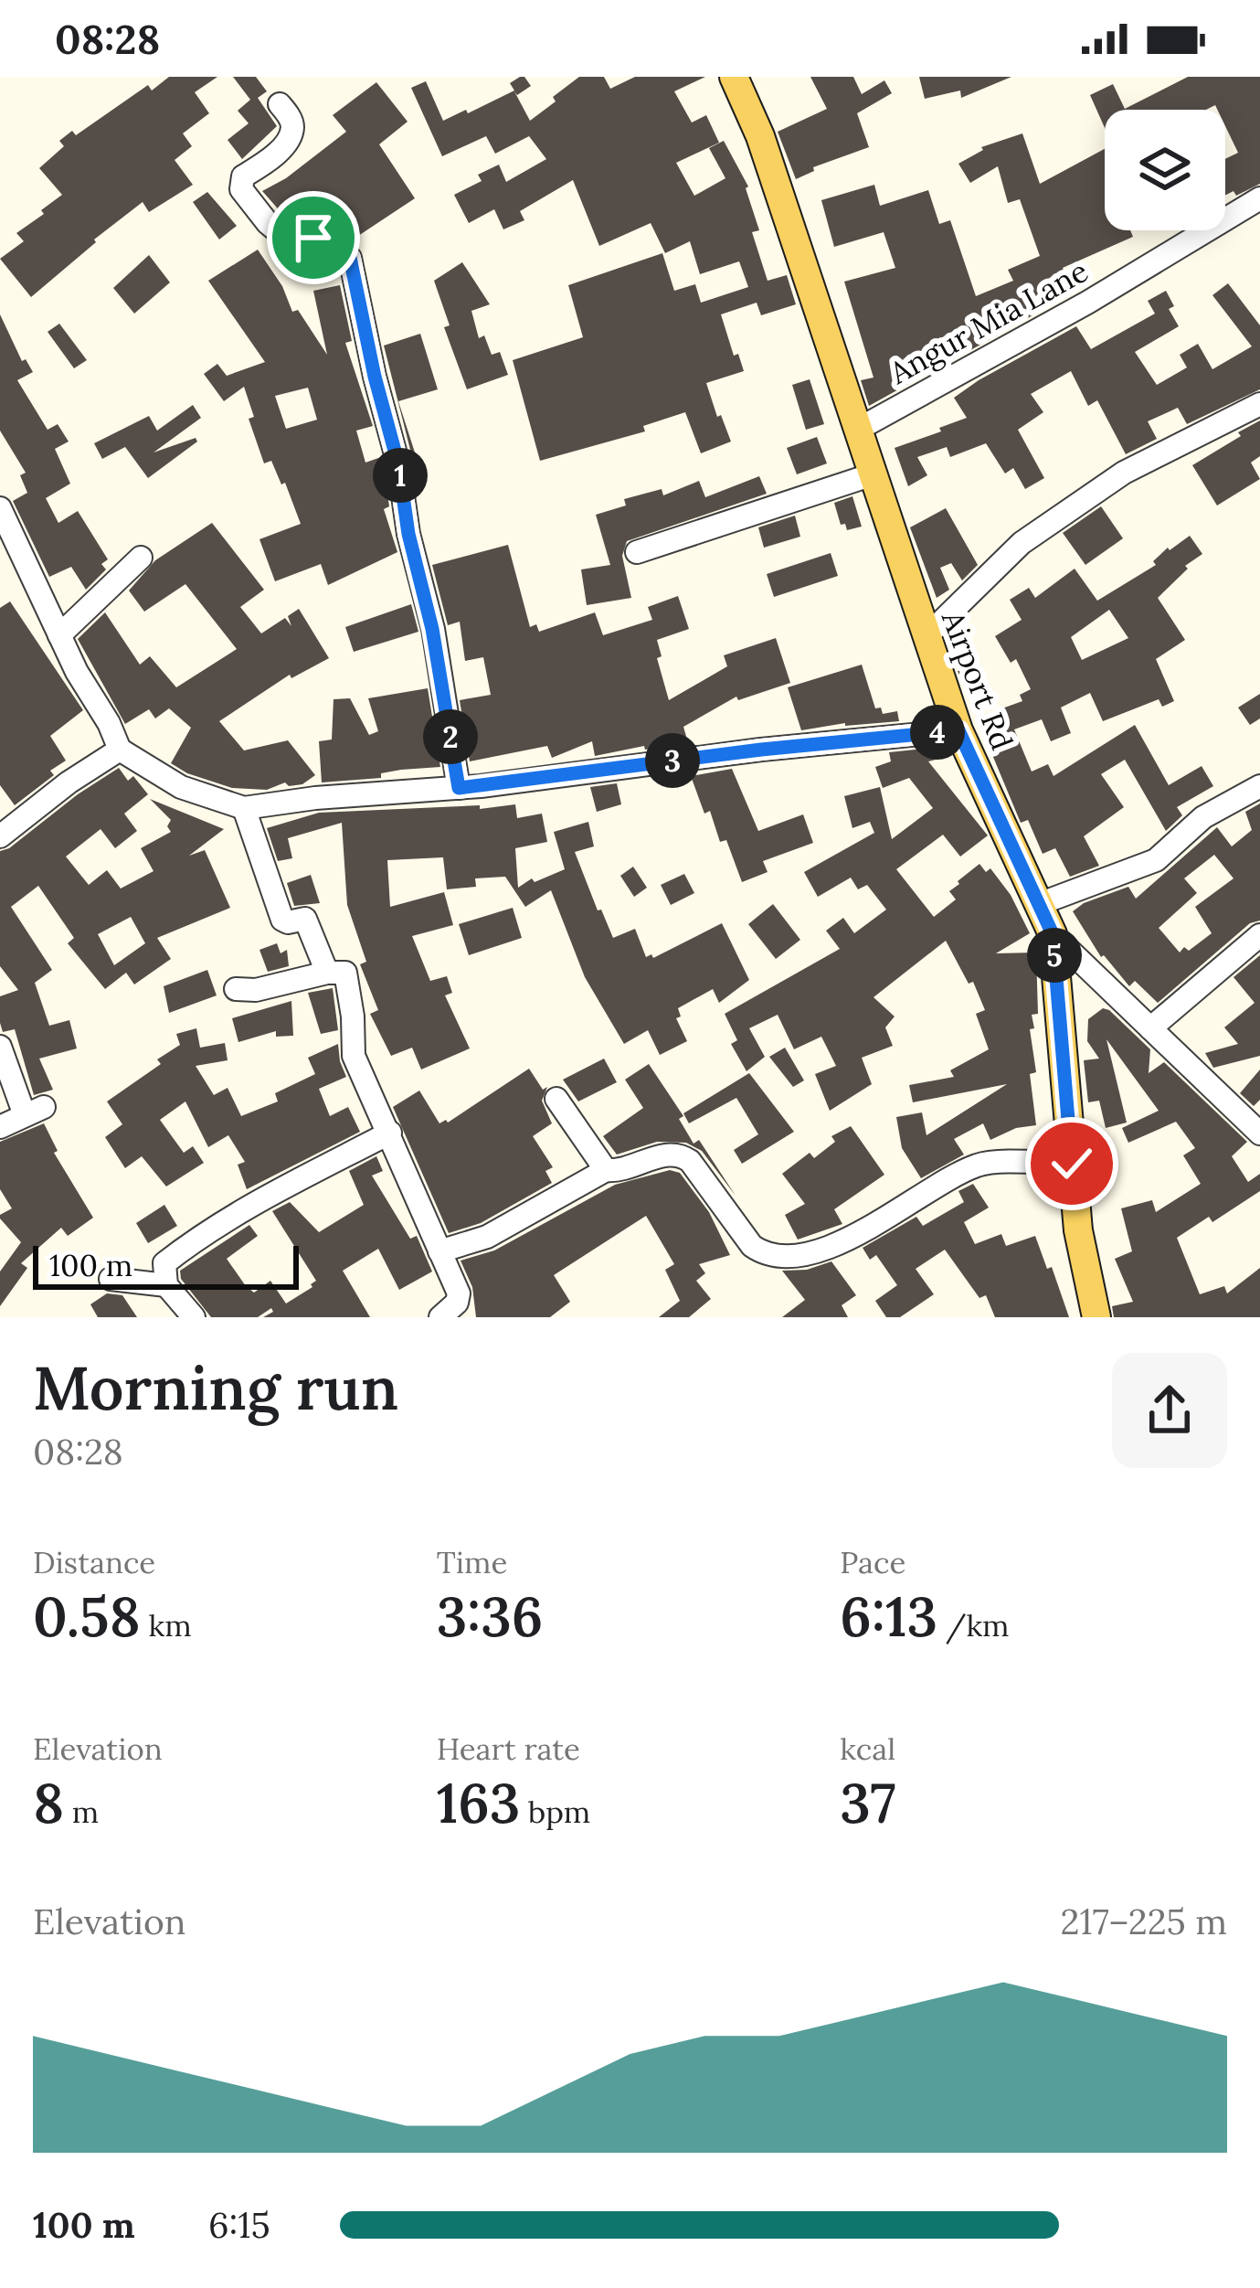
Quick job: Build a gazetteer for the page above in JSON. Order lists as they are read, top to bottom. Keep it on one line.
{"streets":{"main road":["Airport Rd"],"street":["Angur Mia Lane"]},"crossings":[["Angur Mia Lane","Airport Rd"]],"scale_bar":"100 m","page":{"status":"08:28","pins":["1","4","2","3","5"],"scale":"100 m","heading":["Morning run","08:28"],"stats":[["Distance","0.58 km"],["Time","3:36"],["Pace","6:13 /km"],["Elevation","8 m"],["Heart rate","163 bpm"],["kcal","37"]],"chart":["Elevation","217–225 m"],"list":[{"name":"100 m","note":"6:15"}]}}
